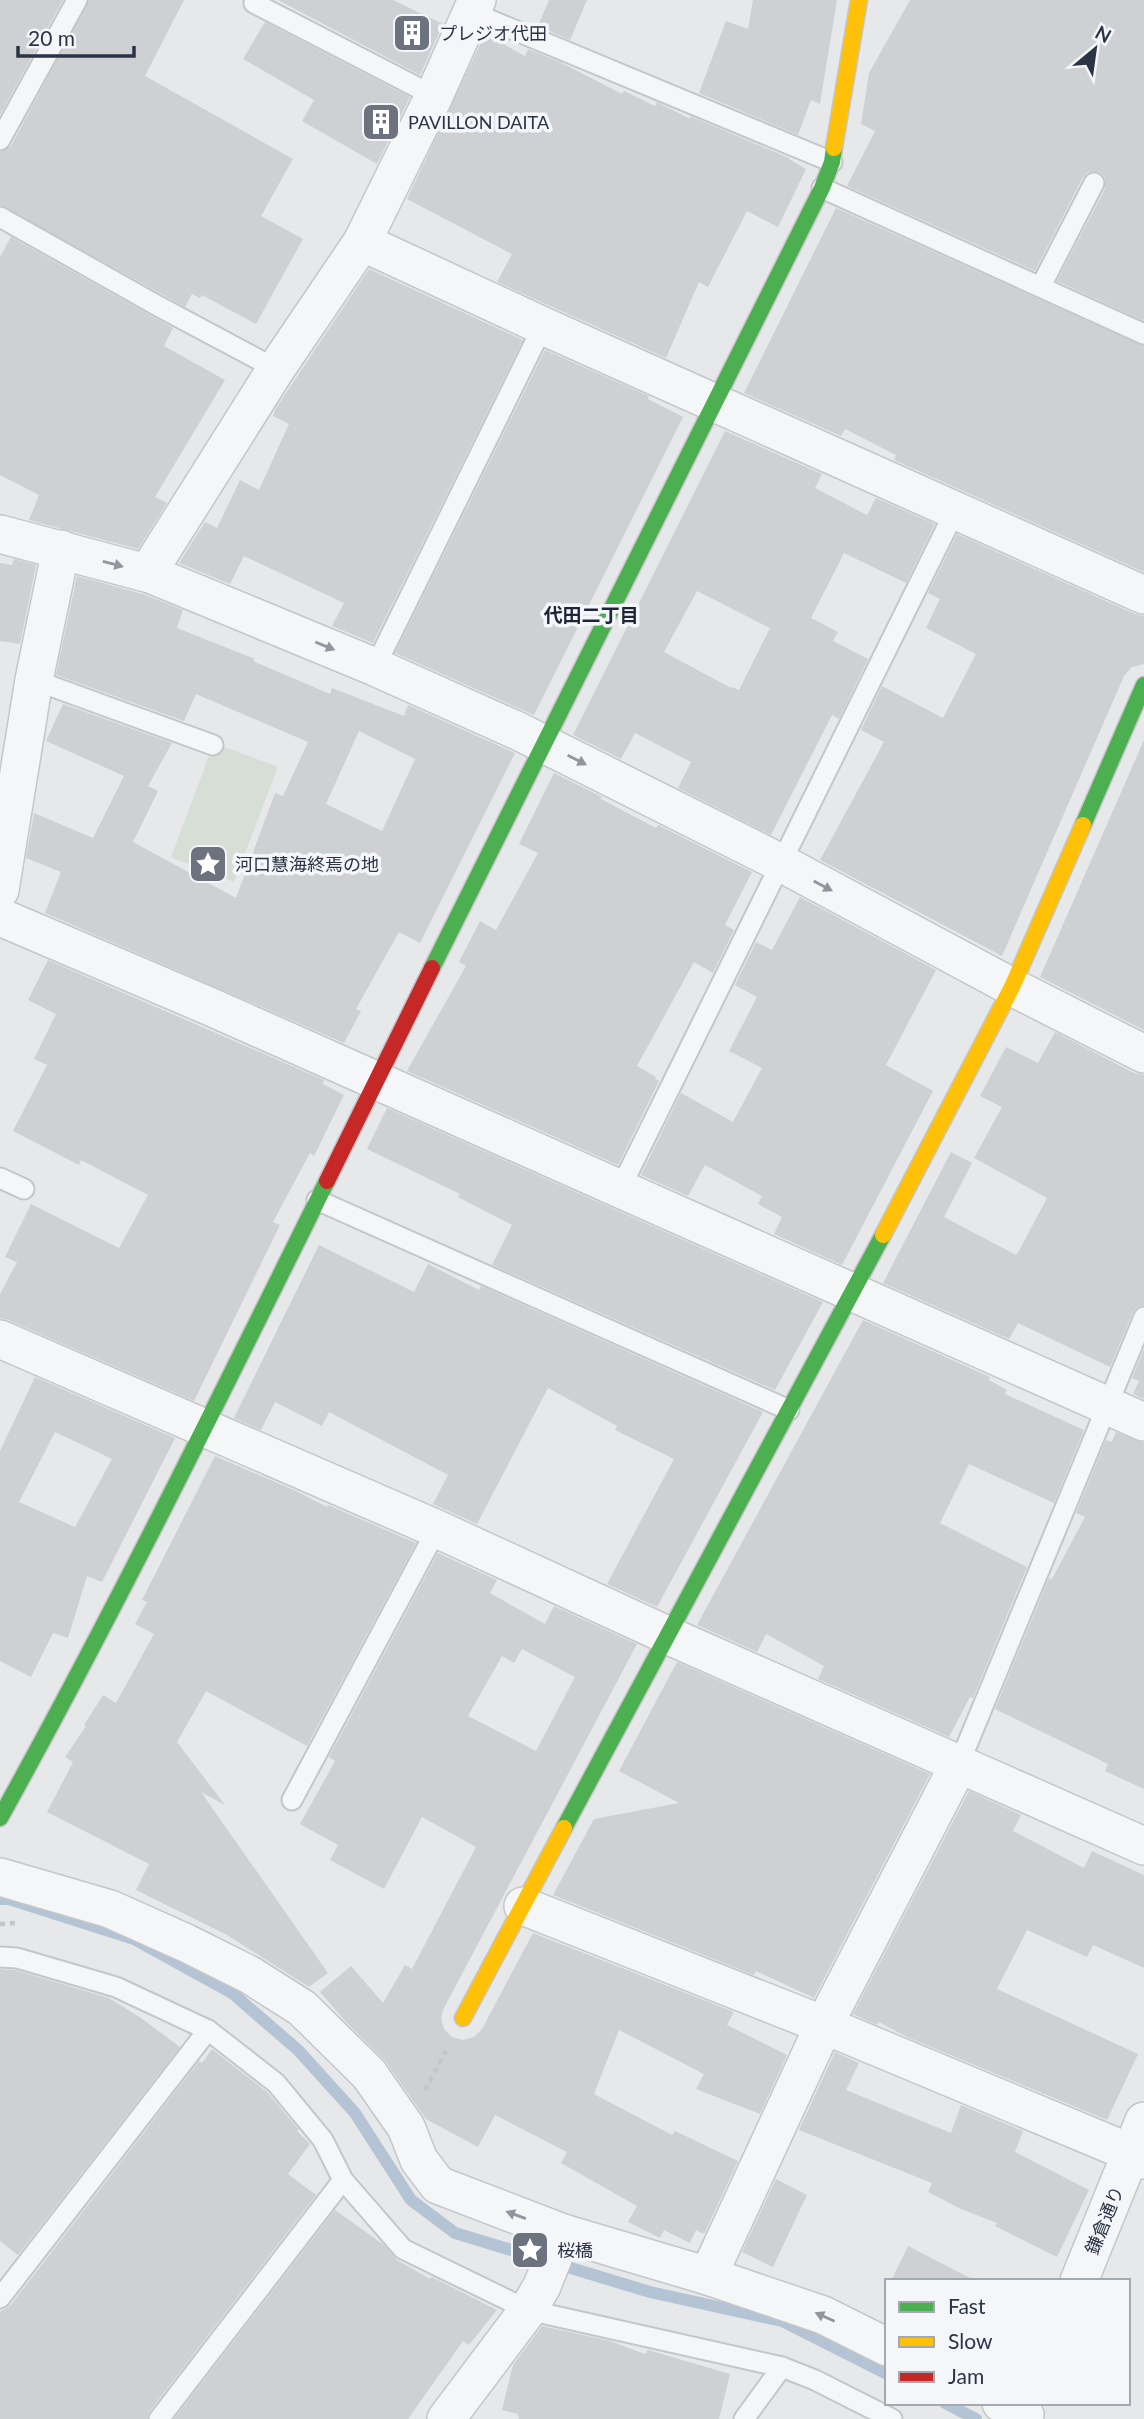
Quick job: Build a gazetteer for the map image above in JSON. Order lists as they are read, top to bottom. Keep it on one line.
{"streets":{"street":["鎌倉通り"]},"districts":["代田二丁目"],"places":{"building":["プレジオ代田","PAVILLON DAITA"],"place":["河口慧海終焉の地","桜橋"]},"legend":["Fast","Slow","Jam"],"scale_bar":"20 m","north":"top right"}
